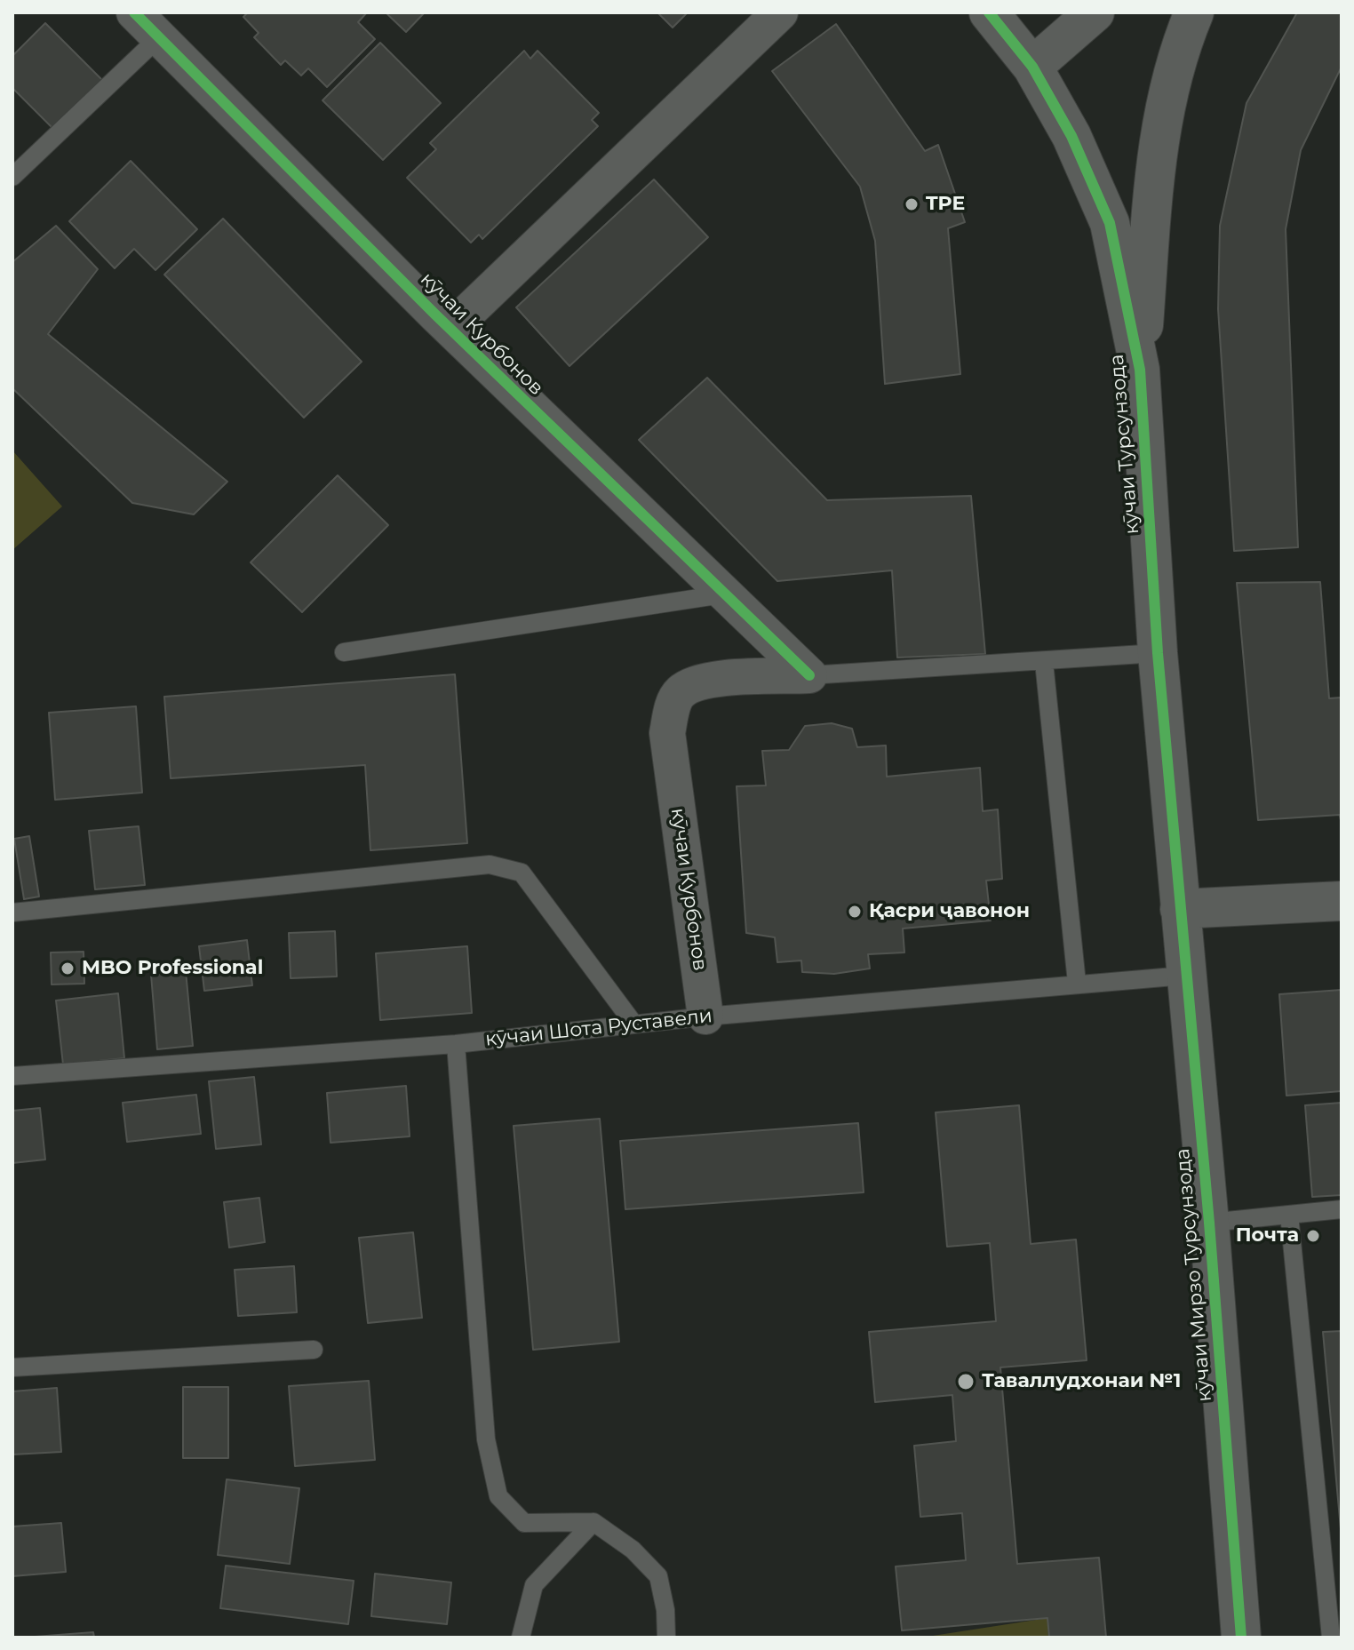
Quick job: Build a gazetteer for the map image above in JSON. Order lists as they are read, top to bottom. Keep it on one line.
{"streets":{"street":["кӯчаи Курбонов","кӯчаи Турсунзода","кӯчаи Мирзо Турсунзода"],"lane":["кӯчаи Шота Руставели"]},"crossings":[["кӯчаи Курбонов","кӯчаи Шота Руставели"],["кӯчаи Турсунзода","кӯчаи Мирзо Турсунзода"],["кӯчаи Шота Руставели","кӯчаи Мирзо Турсунзода"]],"places":["TPE","Қасри ҷавонон","MBO Professional","Почта","Таваллудхонаи №1"]}
